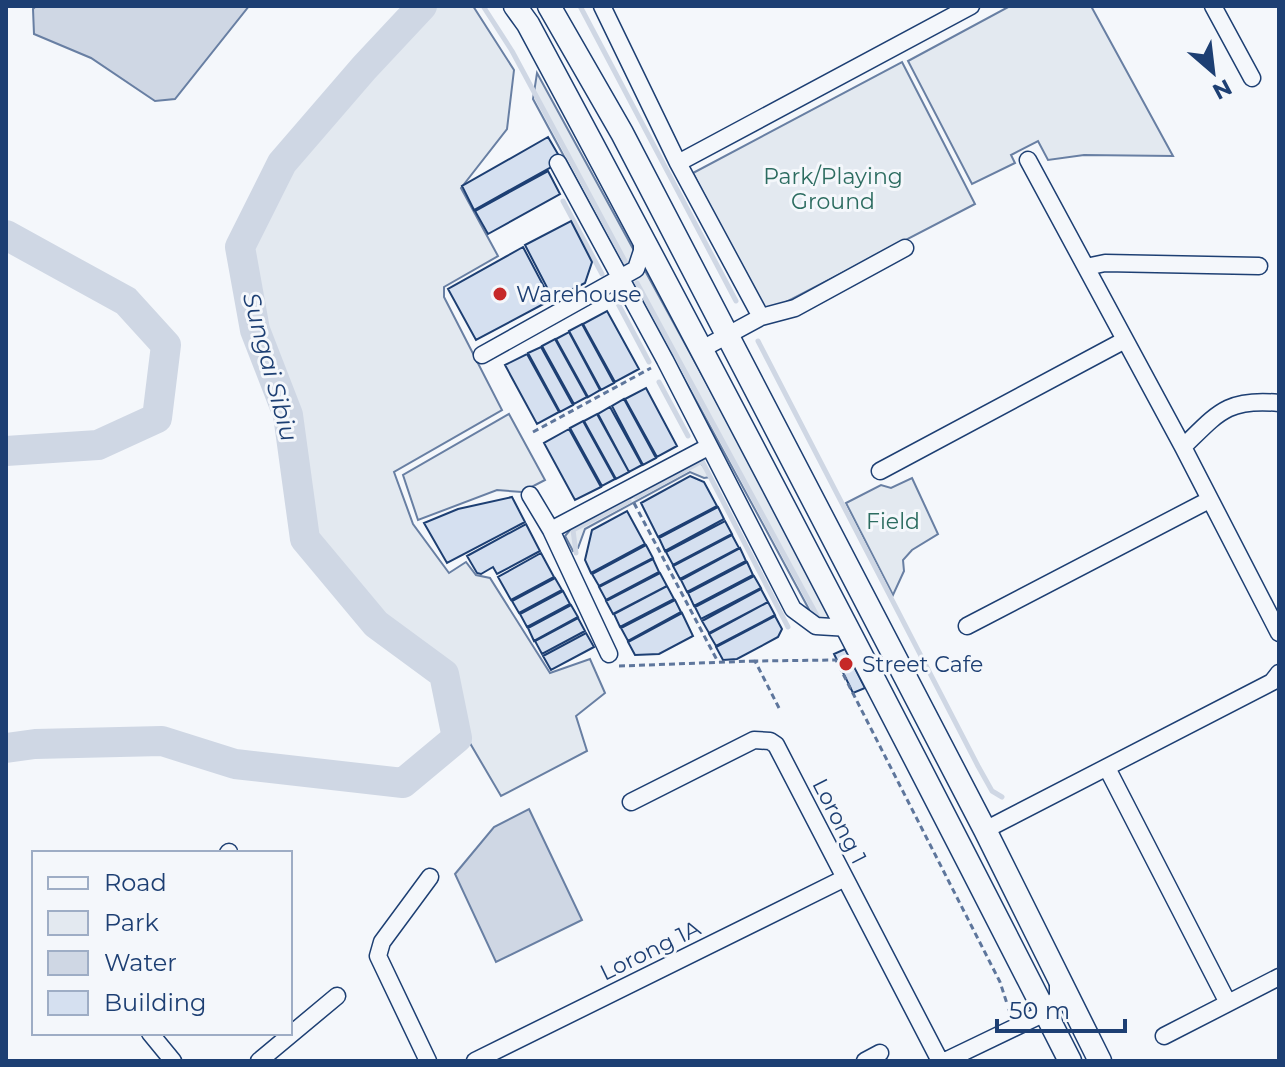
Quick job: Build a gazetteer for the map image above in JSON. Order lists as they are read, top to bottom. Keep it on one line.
{"streets":{"street":["Lorong 1","Lorong 1A"]},"crossings":[["Lorong 1","Lorong 1A"]],"water":["Sungai Sibiu"],"parks":["Park/Playing Ground","Field"],"places":["Warehouse","Street Cafe"],"legend":["Road","Park","Water","Building"],"scale_bar":"50 m","north":"bottom right"}
